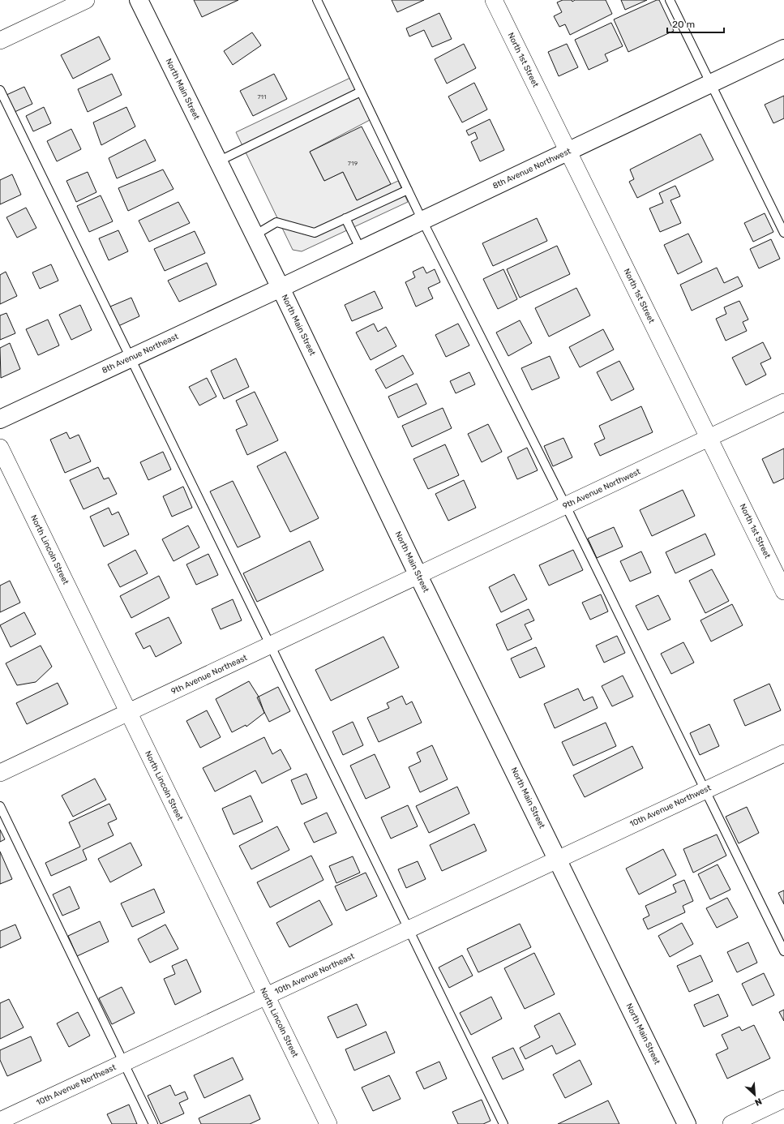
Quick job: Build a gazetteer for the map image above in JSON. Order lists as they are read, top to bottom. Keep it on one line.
{"streets":{"street":["North 1st Street","North Main Street","8th Avenue Northwest","8th Avenue Northeast","9th Avenue Northwest","North Lincoln Street","9th Avenue Northeast","10th Avenue Northwest","10th Avenue Northeast"]},"crossings":[["North 1st Street","8th Avenue Northwest"],["North 1st Street","9th Avenue Northwest"],["North Main Street","8th Avenue Northwest"],["North Main Street","8th Avenue Northeast"],["North Main Street","9th Avenue Northwest"],["North Main Street","9th Avenue Northeast"],["North Main Street","10th Avenue Northwest"],["North Main Street","10th Avenue Northeast"],["8th Avenue Northwest","8th Avenue Northeast"],["9th Avenue Northwest","9th Avenue Northeast"],["North Lincoln Street","9th Avenue Northeast"],["North Lincoln Street","10th Avenue Northeast"],["10th Avenue Northwest","10th Avenue Northeast"]],"house_numbers":["711","719"],"scale_bar":"20 m","north":"bottom right"}
